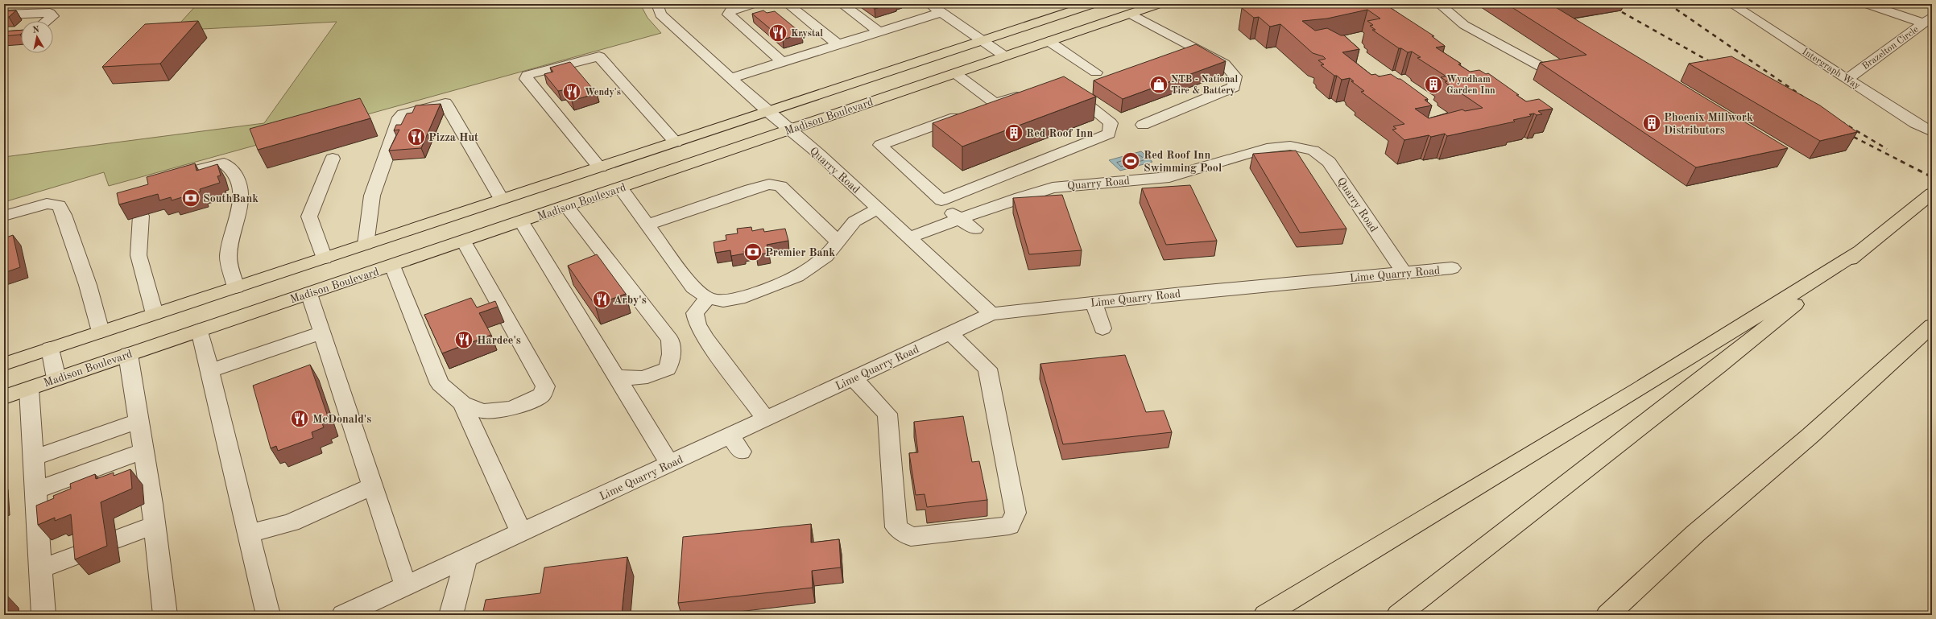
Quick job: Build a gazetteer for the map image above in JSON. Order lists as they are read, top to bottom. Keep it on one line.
{"streets":{"main road":["Madison Boulevard"],"street":["Brazelton Circle","Intergraph Way","Quarry Road","Lime Quarry Road"]},"crossings":[["Brazelton Circle","Intergraph Way"],["Madison Boulevard","Quarry Road"],["Quarry Road","Lime Quarry Road"]],"places":{"restaurant":["Krystal","Wendy's","Pizza Hut","Arby's","Hardee's","McDonald's"],"shop":["NTB - National Tire & Battery"],"building":["Wyndham Garden Inn","Phoenix Millwork Distributors","Red Roof Inn"],"sports":["Red Roof Inn Swimming Pool"],"bank":["SouthBank","Premier Bank"]},"north":"top"}
